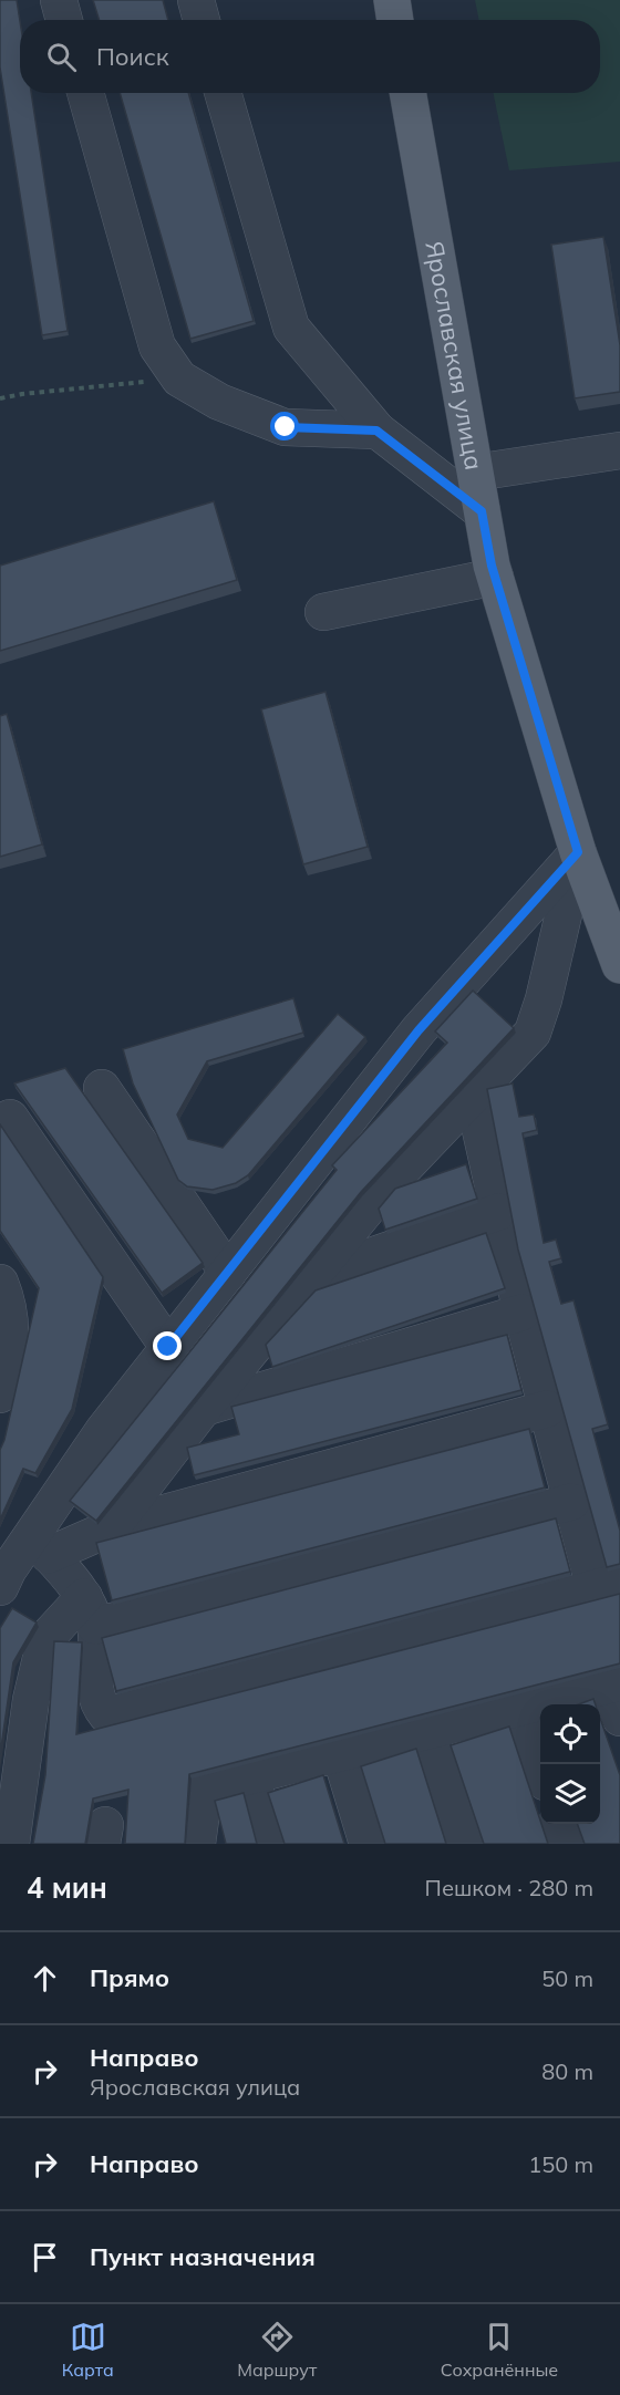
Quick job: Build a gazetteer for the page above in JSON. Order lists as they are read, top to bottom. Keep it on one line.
{"streets":{"main road":["Ярославская улица"]},"page":{"search":"Поиск","heading":["4 мин","Пешком · 280 m"],"list":[["Прямо","50 m"],["Направо","Ярославская улица","80 m"],["Направо","150 m"],"Пункт назначения"],"nav":["Карта","Маршрут","Сохранённые"]}}
